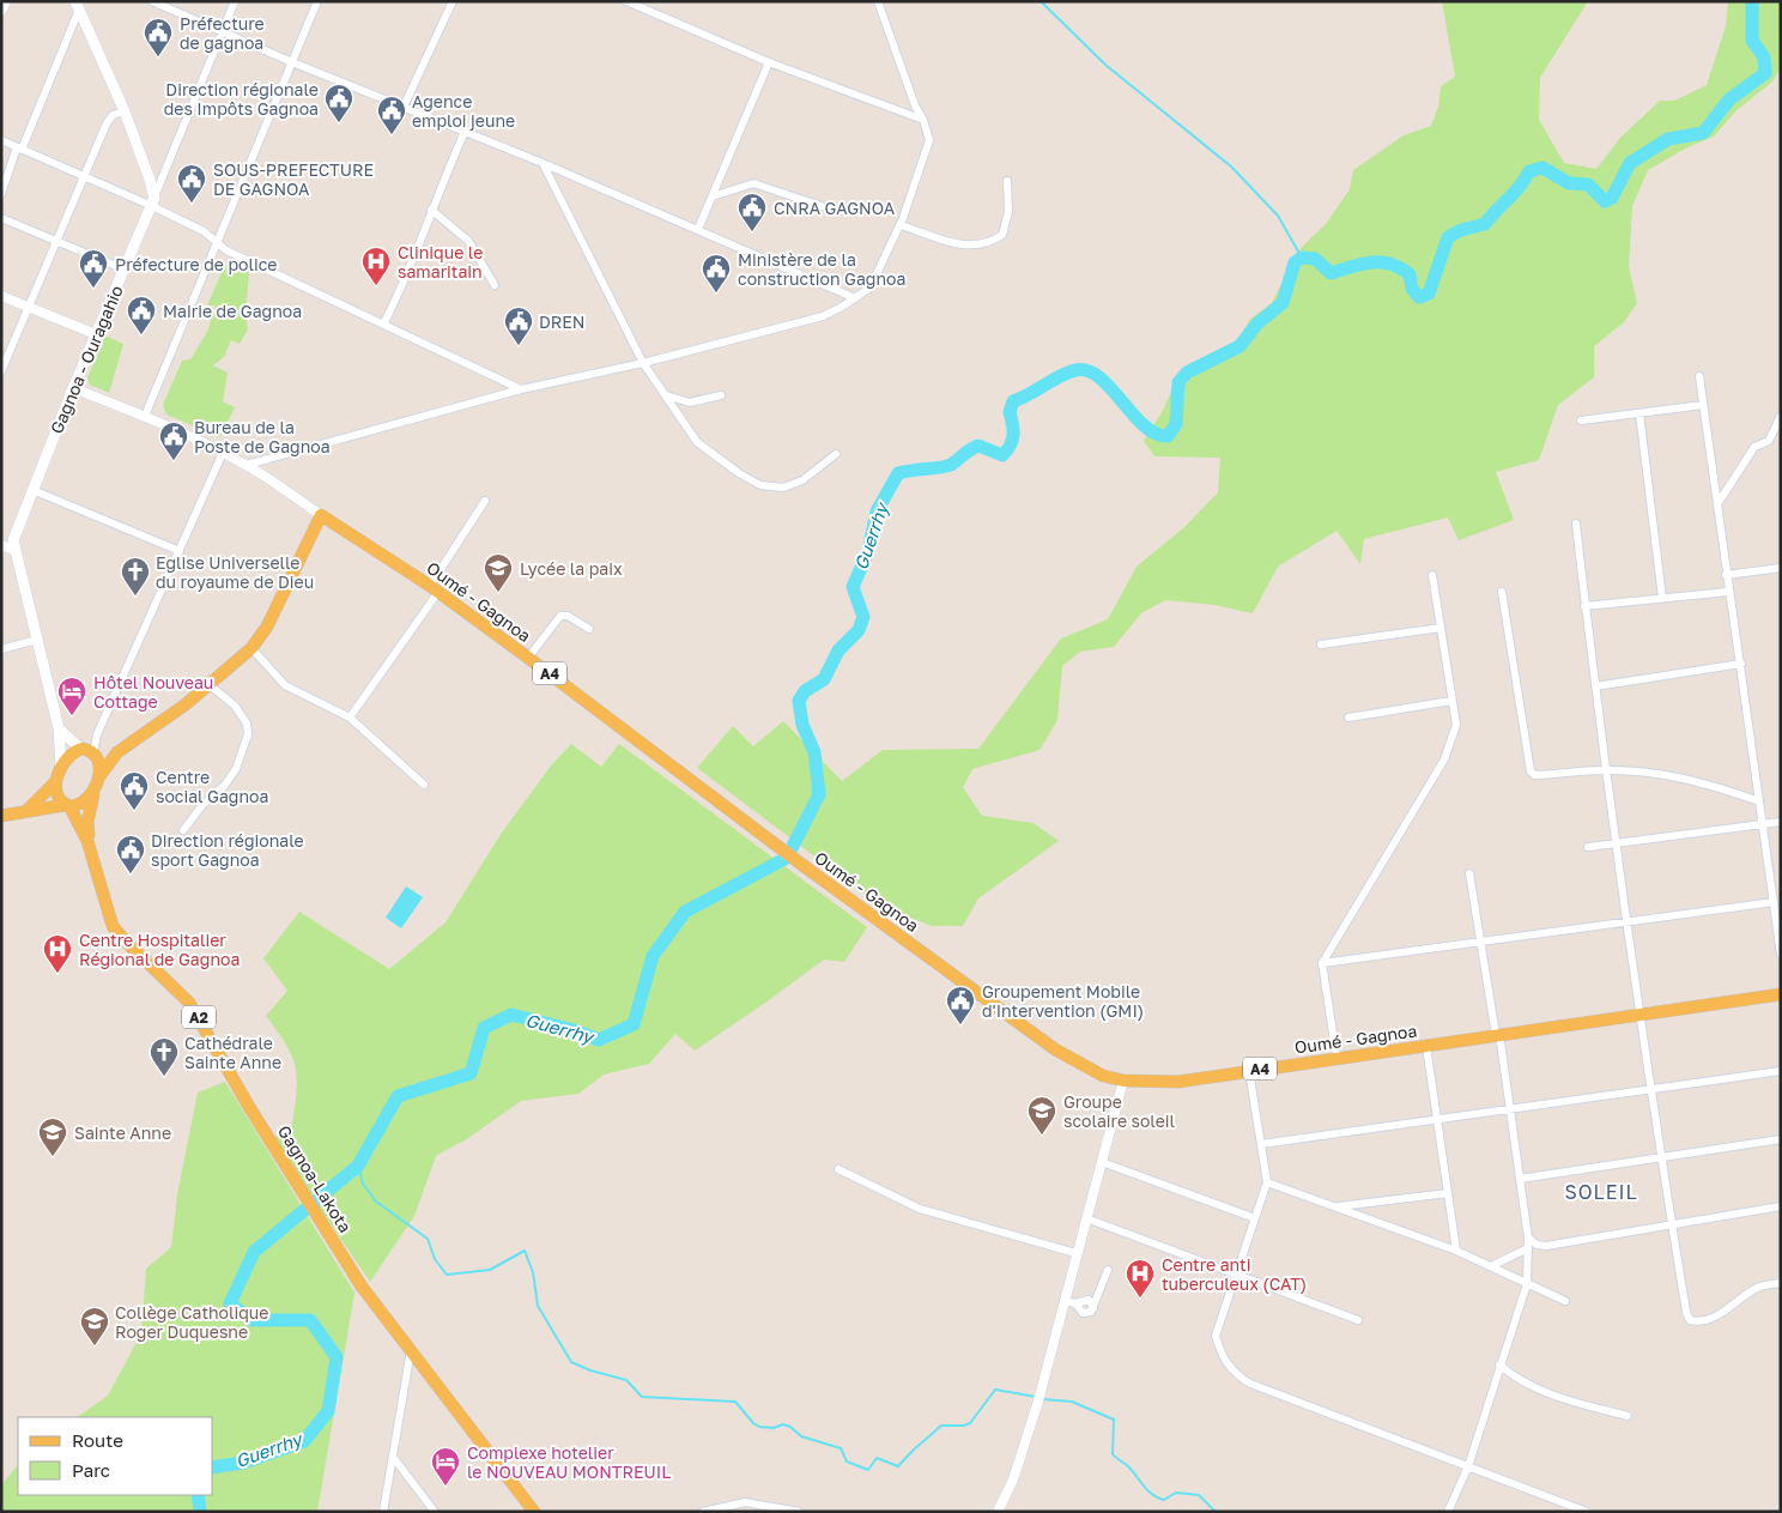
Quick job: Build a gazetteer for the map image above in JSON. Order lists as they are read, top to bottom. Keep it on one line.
{"streets":{"main road":["Gagnoa - Ouragahio","Oumé - Gagnoa","A4","A2","Gagnoa-Lakota"]},"crossings":[["Gagnoa - Ouragahio","Gagnoa-Lakota"]],"districts":["SOLEIL"],"water":["Guerrhy"],"places":{"public building":["Préfecture de gagnoa","Direction régionale des Impôts Gagnoa","Agence emploi jeune","SOUS-PREFECTURE DE GAGNOA","CNRA GAGNOA","Préfecture de police","Ministère de la construction Gagnoa","Mairie de Gagnoa","DREN","Bureau de la Poste de Gagnoa","Centre social Gagnoa","Direction régionale sport Gagnoa","Groupement Mobile d'Intervention (GMI)"],"hospital":["Clinique le samaritain","Centre Hospitalier Régional de Gagnoa","Centre anti tuberculeux (CAT)"],"school or university":["Lycée la paix","Groupe scolaire soleil","Sainte Anne","Collège Catholique Roger Duquesne"],"church":["Eglise Universelle du royaume de Dieu","Cathédrale Sainte Anne"],"hotel":["Hôtel Nouveau Cottage","Complexe hotelier le NOUVEAU MONTREUIL"]},"legend":["Route","Parc"]}
